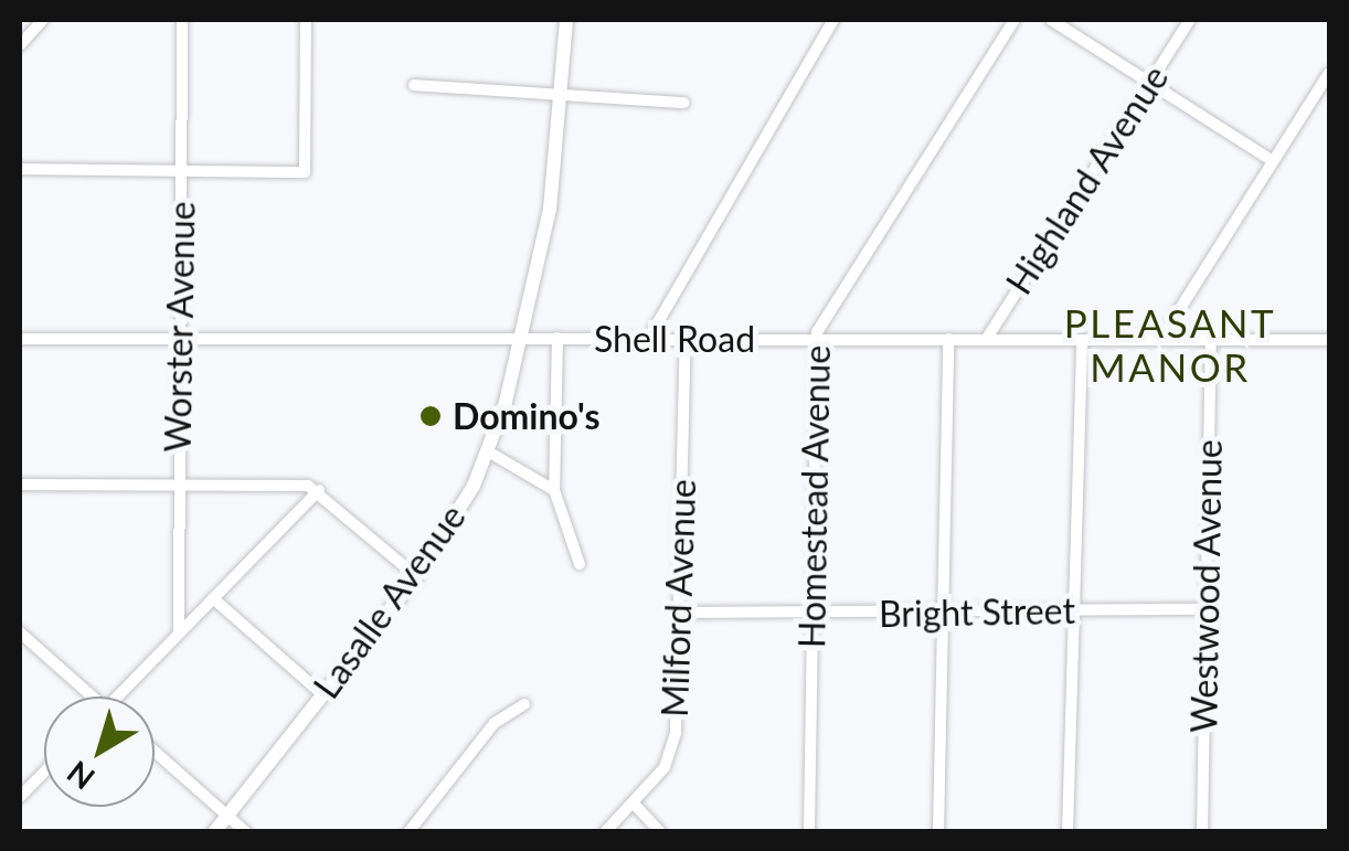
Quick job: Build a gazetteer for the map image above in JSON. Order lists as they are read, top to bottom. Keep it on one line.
{"streets":{"main road":["Lasalle Avenue"],"street":["Highland Avenue","Worster Avenue","Shell Road","Homestead Avenue","Westwood Avenue","Milford Avenue","Bright Street"]},"crossings":[["Highland Avenue","Shell Road"],["Worster Avenue","Shell Road"],["Shell Road","Homestead Avenue"],["Shell Road","Westwood Avenue"],["Shell Road","Milford Avenue"],["Shell Road","Lasalle Avenue"],["Homestead Avenue","Bright Street"],["Westwood Avenue","Bright Street"],["Milford Avenue","Bright Street"]],"districts":["PLEASANT MANOR"],"places":["Domino's"],"north":"bottom left"}
